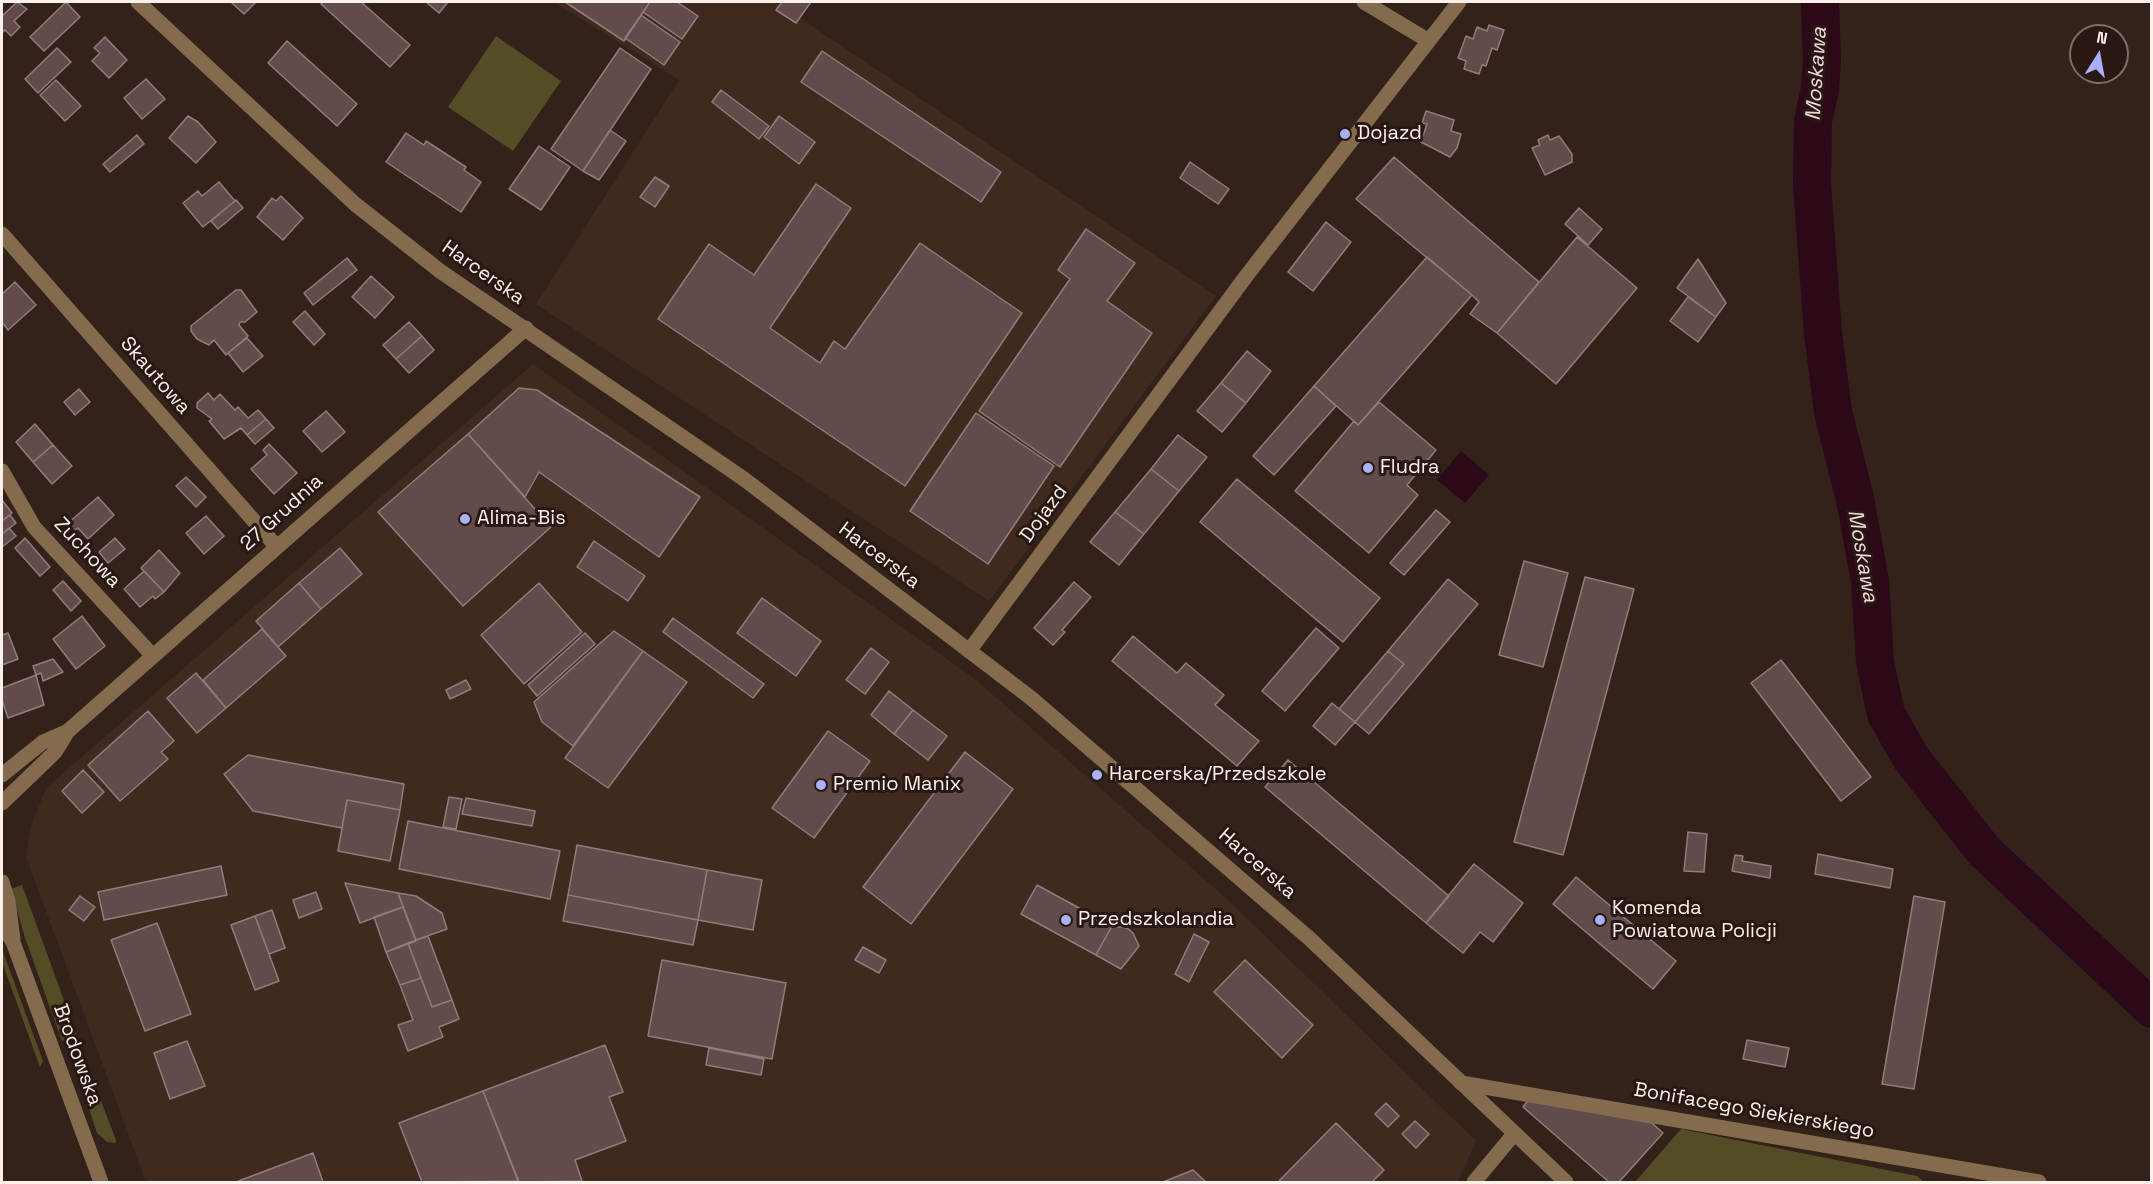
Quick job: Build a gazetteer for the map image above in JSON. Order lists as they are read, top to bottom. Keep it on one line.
{"streets":{"street":["Harcerska","Skautowa","27 Grudnia","Dojazd","Zuchowa","Brodowska","Bonifacego Siekierskiego"]},"crossings":[["Harcerska","27 Grudnia"],["Harcerska","Dojazd"],["Harcerska","Bonifacego Siekierskiego"],["Skautowa","27 Grudnia"],["27 Grudnia","Zuchowa"]],"water":["Moskawa"],"places":["Dojazd","Fludra","Alima-Bis","Harcerska/Przedszkole","Premio Manix","Przedszkolandia","Komenda Powiatowa Policji"],"north":"top"}
